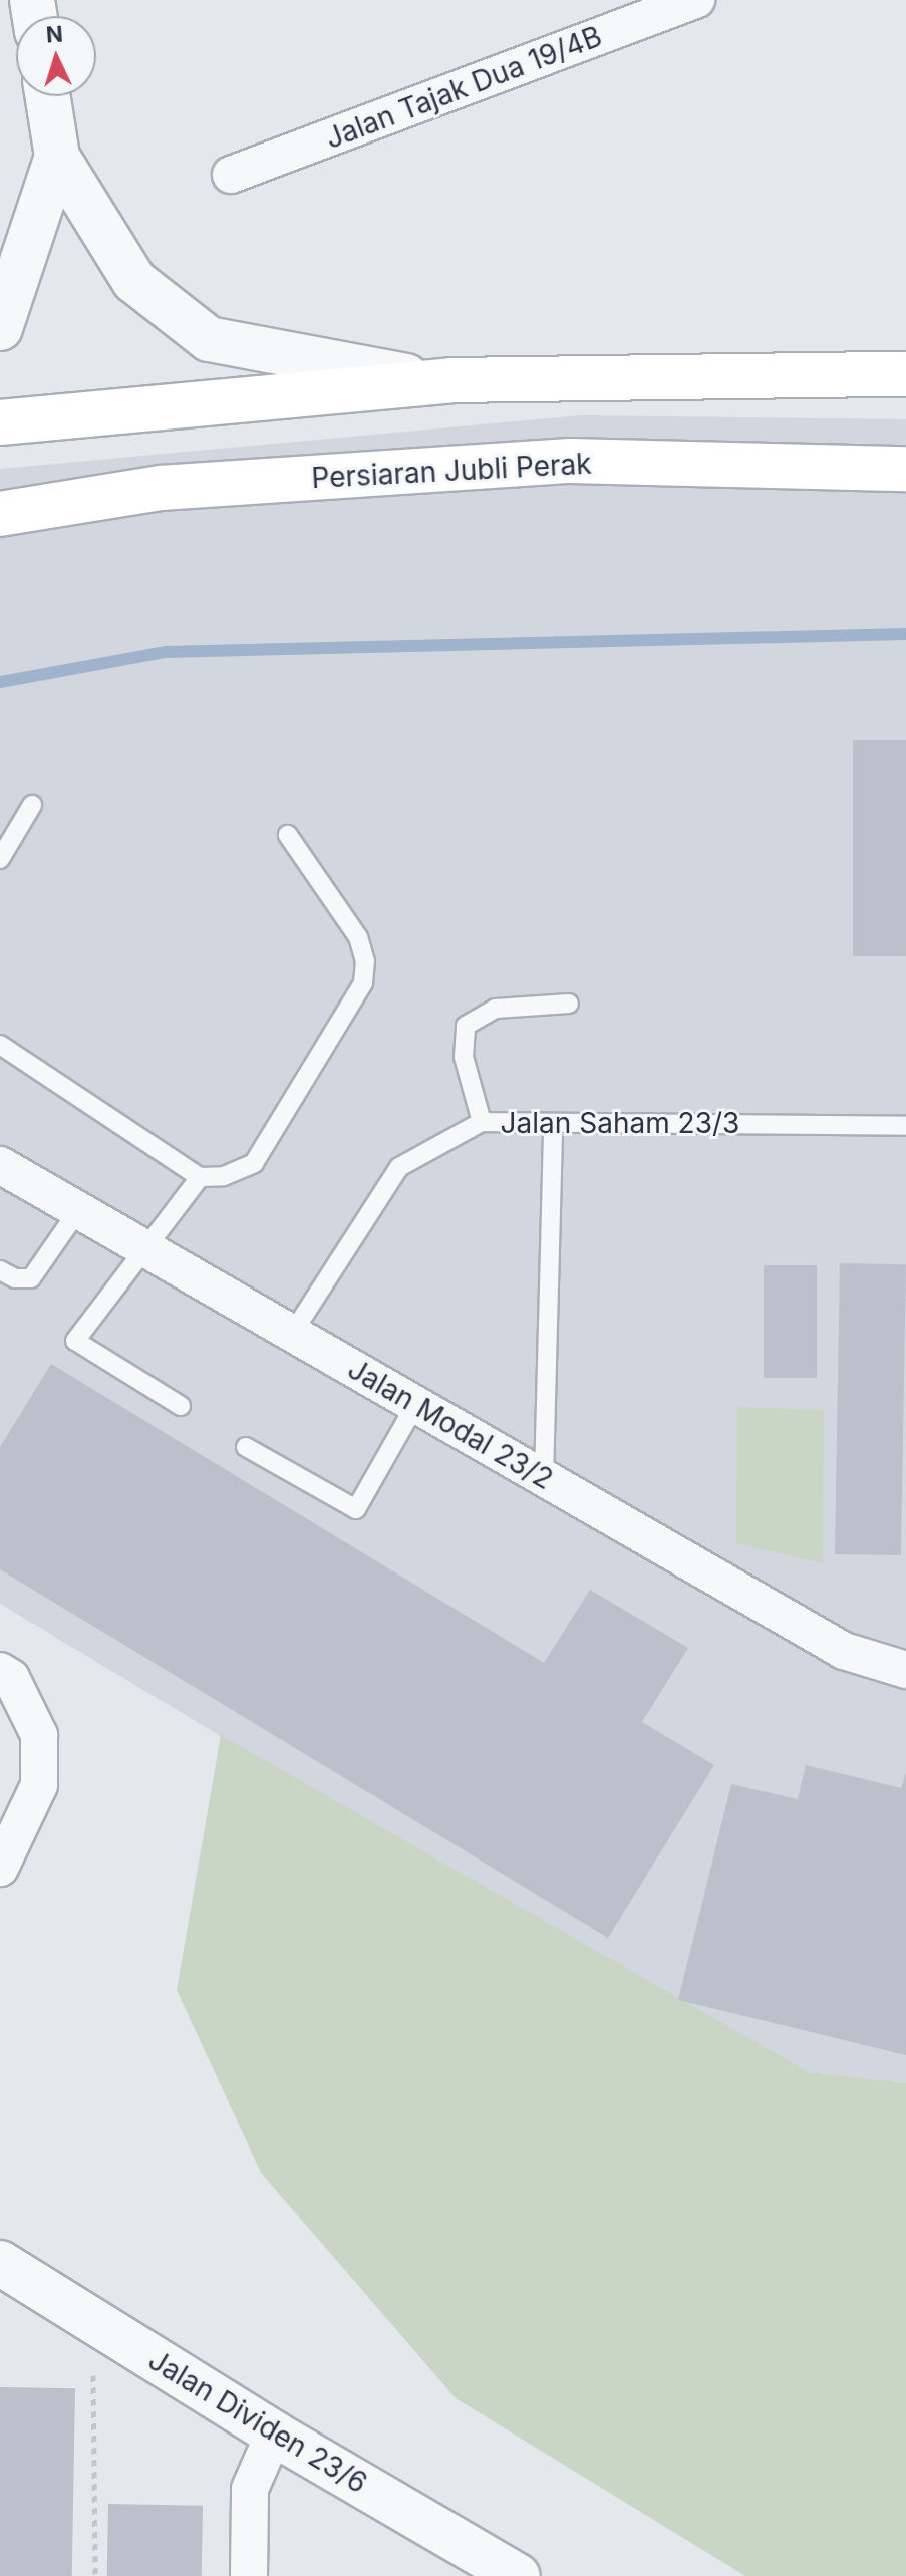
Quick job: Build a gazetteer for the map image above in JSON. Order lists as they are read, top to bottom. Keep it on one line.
{"streets":{"main road":["Persiaran Jubli Perak"],"street":["Jalan Tajak Dua 19/4B","Jalan Modal 23/2","Jalan Dividen 23/6"],"lane":["Jalan Saham 23/3"]},"crossings":[["Jalan Saham 23/3","Jalan Modal 23/2"]],"north":"top"}
